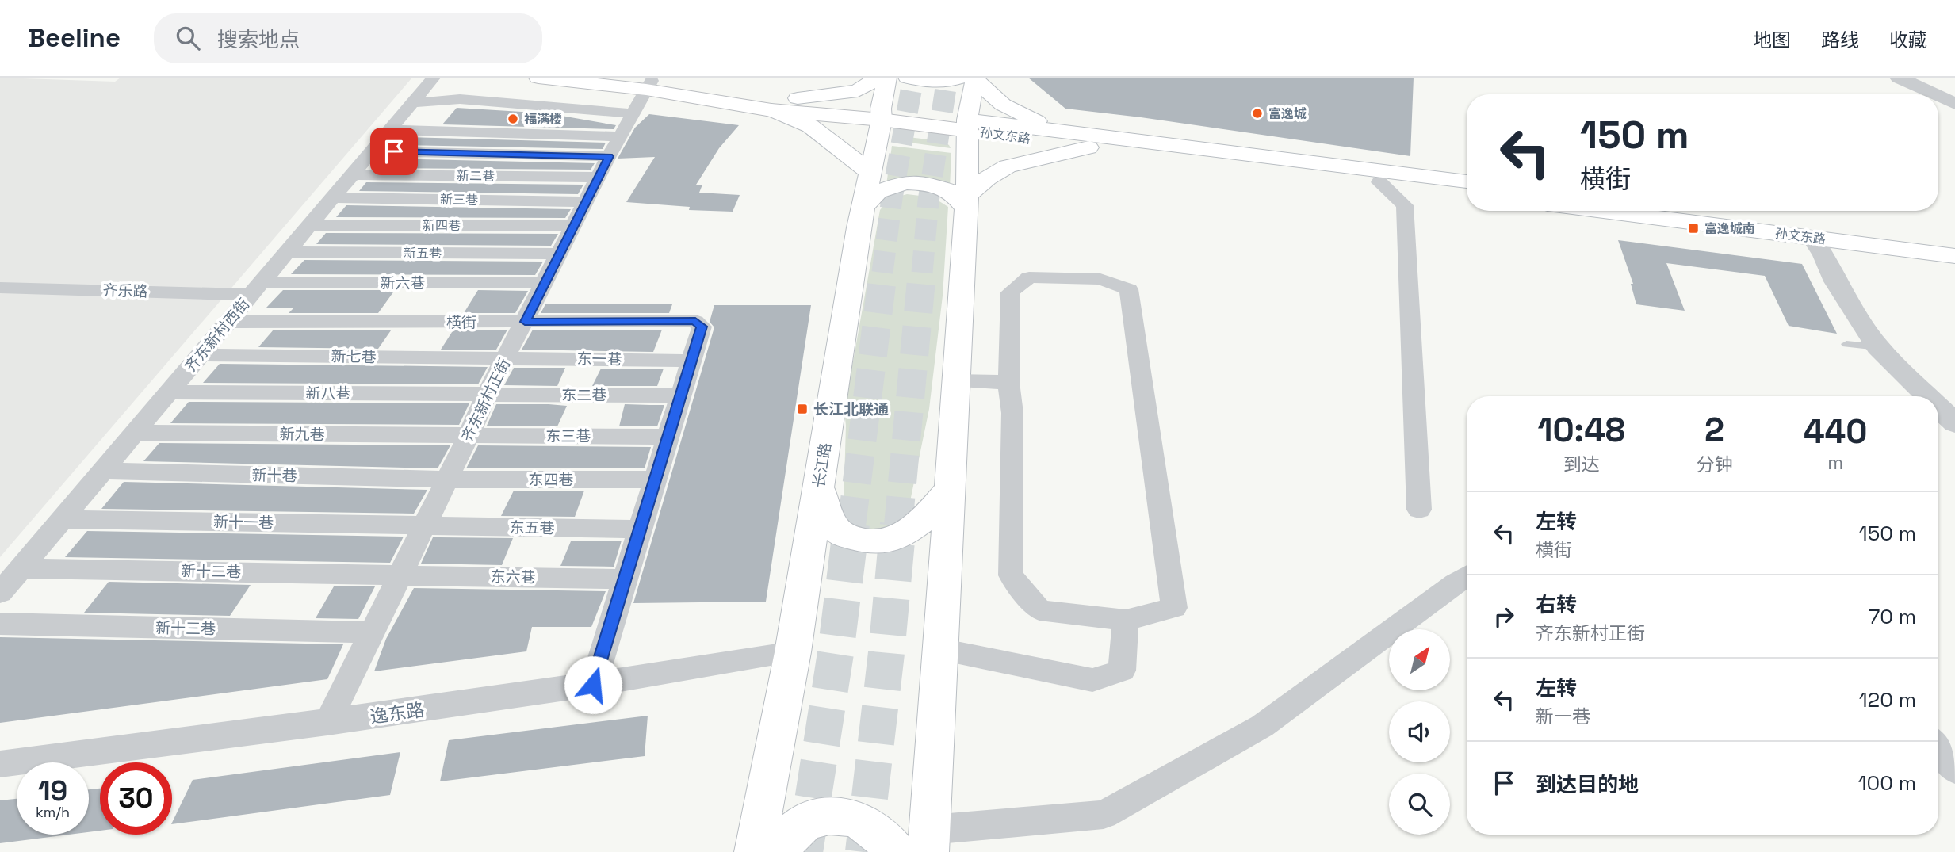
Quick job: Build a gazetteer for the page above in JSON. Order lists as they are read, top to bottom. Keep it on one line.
{"streets":{"main road":["孙文东路","长江路"],"street":["新二巷","新三巷","新四巷","新五巷","新六巷","齐乐路","横街","齐东新村西街","新七巷","东一巷","新八巷","东二巷","齐东新村正街","新九巷","东三巷","新十巷","东四巷","新十一巷","东五巷","新十二巷","东六巷","新十三巷","逸东路"]},"crossings":[["孙文东路","齐东新村正街"],["孙文东路","长江路"],["新二巷","齐东新村西街"],["新二巷","齐东新村正街"],["新三巷","齐东新村西街"],["新三巷","齐东新村正街"],["新四巷","齐东新村西街"],["新四巷","齐东新村正街"],["新五巷","齐东新村西街"],["新五巷","齐东新村正街"],["新六巷","齐乐路"],["新六巷","齐东新村西街"],["新六巷","齐东新村正街"],["齐乐路","齐东新村西街"],["横街","齐东新村西街"],["横街","东一巷"],["横街","齐东新村正街"],["齐东新村西街","新七巷"],["齐东新村西街","新八巷"],["齐东新村西街","新九巷"],["齐东新村西街","新十巷"],["齐东新村西街","新十一巷"],["齐东新村西街","新十二巷"],["新七巷","东一巷"],["新七巷","齐东新村正街"],["东一巷","齐东新村正街"],["新八巷","东二巷"],["新八巷","齐东新村正街"],["东二巷","齐东新村正街"],["齐东新村正街","新九巷"],["齐东新村正街","东三巷"],["齐东新村正街","新十巷"],["齐东新村正街","东四巷"],["齐东新村正街","新十一巷"],["齐东新村正街","东五巷"],["齐东新村正街","新十二巷"],["齐东新村正街","东六巷"],["齐东新村正街","新十三巷"],["齐东新村正街","逸东路"],["新九巷","东三巷"],["长江路","逸东路"],["新十巷","东四巷"],["新十一巷","东五巷"],["新十二巷","东六巷"]],"places":{"other":["富逸城","福满楼"],"transit":["富逸城南","长江北联通"]},"north":"top right","page":{"header":"Beeline","search":"搜索地点","nav":["地图","路线","收藏"],"turn":["150 m","横街"],"eta":["10:48","到达","2","分钟","440","m"],"list":[{"name":"左转","note":"横街","value":"150 m"},{"name":"右转","note":"齐东新村正街","value":"70 m"},{"name":"左转","note":"新一巷","value":"120 m"},{"name":"到达目的地","value":"100 m"}],"speed":"19 km/h","limit":"30"}}
